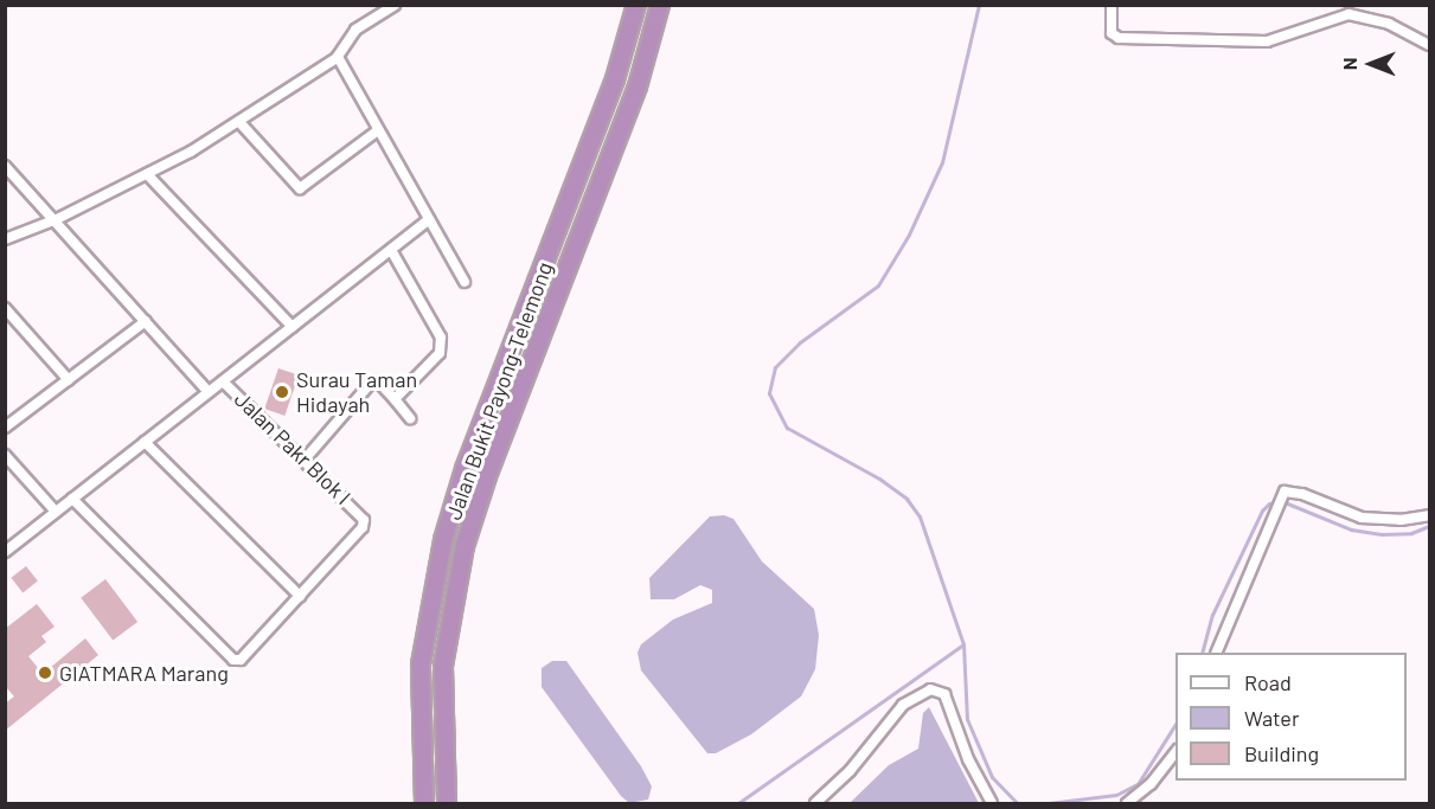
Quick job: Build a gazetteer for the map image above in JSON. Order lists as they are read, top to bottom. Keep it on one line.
{"streets":{"highway":["Jalan Bukit Payong-Telemong"],"street":["Jalan Pakr Blok I"]},"places":["Surau Taman Hidayah","GIATMARA Marang"],"legend":["Road","Water","Building"],"north":"left"}
